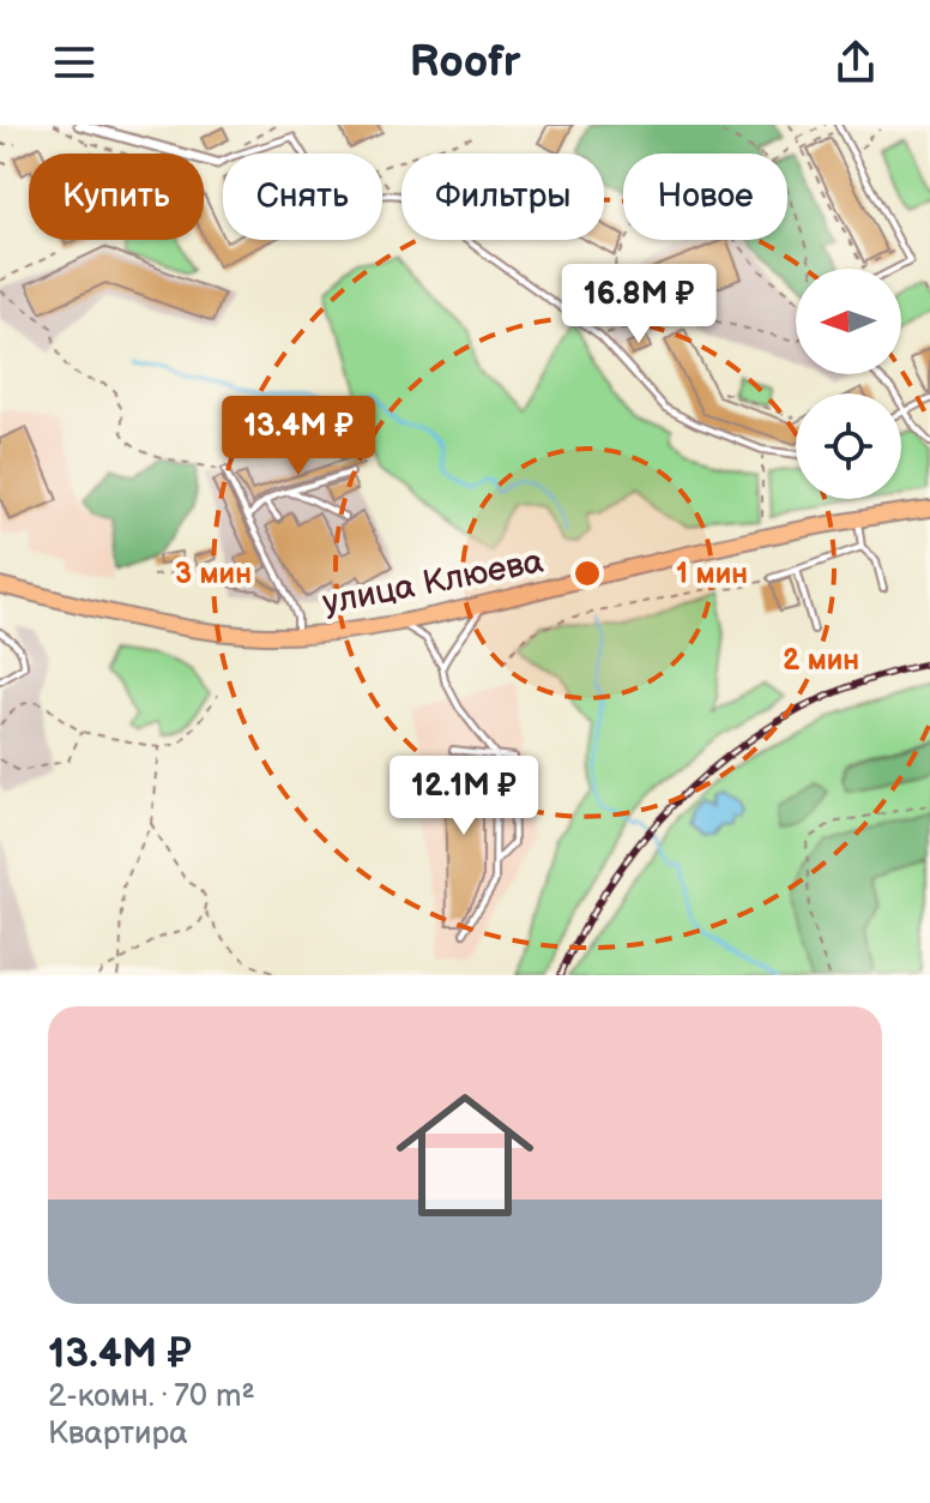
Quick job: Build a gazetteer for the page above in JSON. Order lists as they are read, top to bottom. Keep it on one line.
{"streets":{"main road":["улица Клюева"]},"north":"left","page":{"header":"Roofr","chip":["Купить","Снять","Фильтры","Новое"],"price":["16.8M ₽","13.4M ₽","12.1M ₽"],"list":[{"name":"13.4M ₽","note":"2-комн. · 70 m² · Квартира"}]},"rings":["1 мин","3 мин","2 мин"]}
